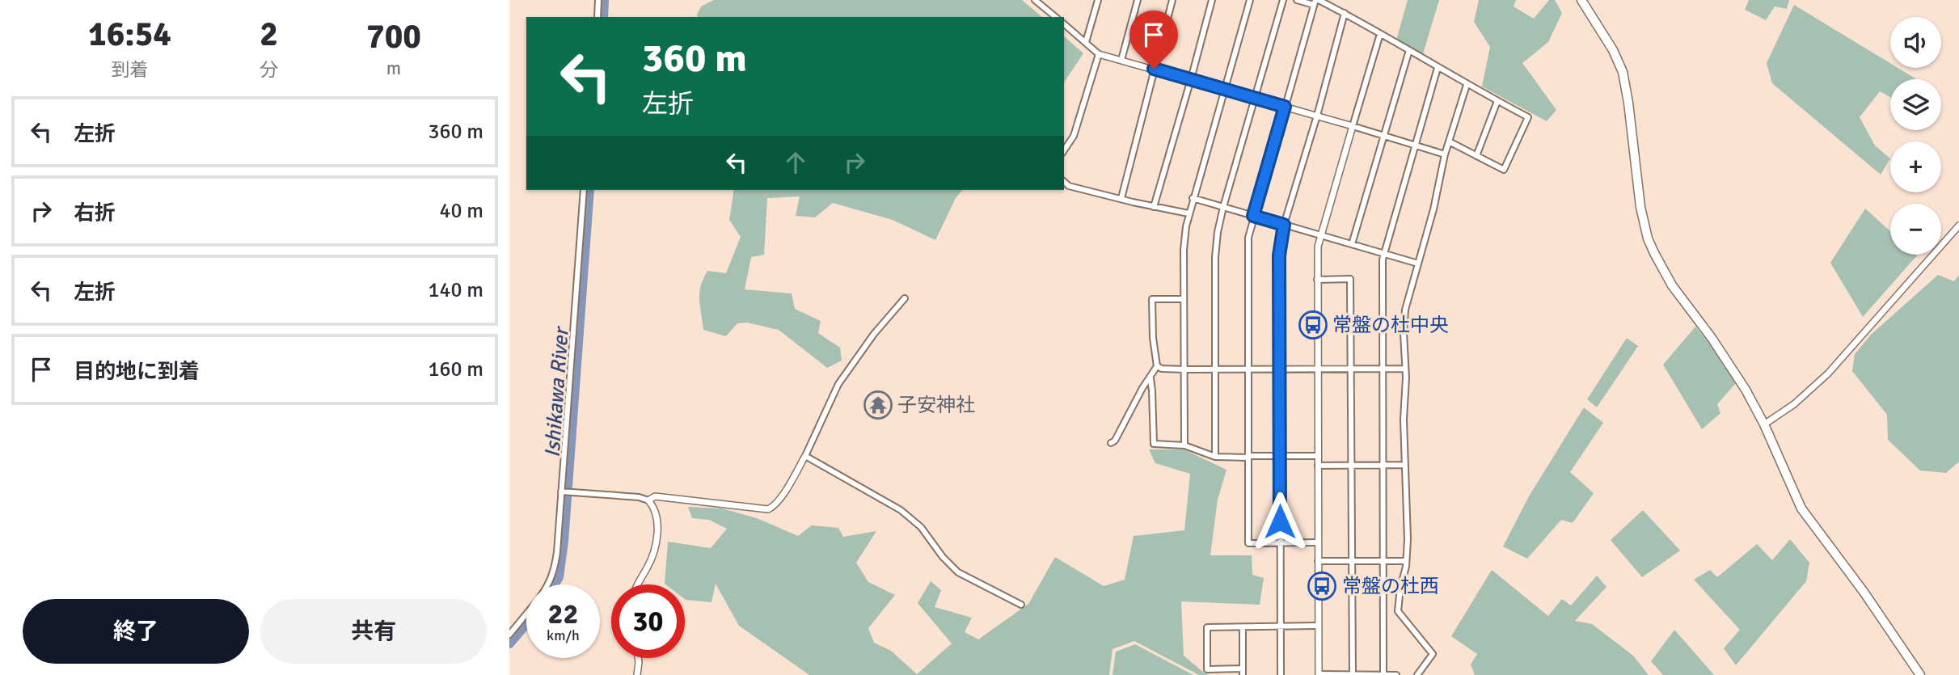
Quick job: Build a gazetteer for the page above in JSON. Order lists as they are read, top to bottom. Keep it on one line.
{"water":["Ishikawa River"],"places":{"bus stop":["常盤の杜中央","常盤の杜西"],"temple":["子安神社"]},"page":{"eta":["16:54","到着","2","分","700","m"],"map_buttons":["+","−"],"turn":["360 m","左折"],"list":[{"name":"左折","value":"360 m"},{"name":"右折","value":"40 m"},{"name":"左折","value":"140 m"},{"name":"目的地に到着","value":"160 m"}],"speed":"22 km/h","limit":"30","buttons":["終了","共有"]}}
